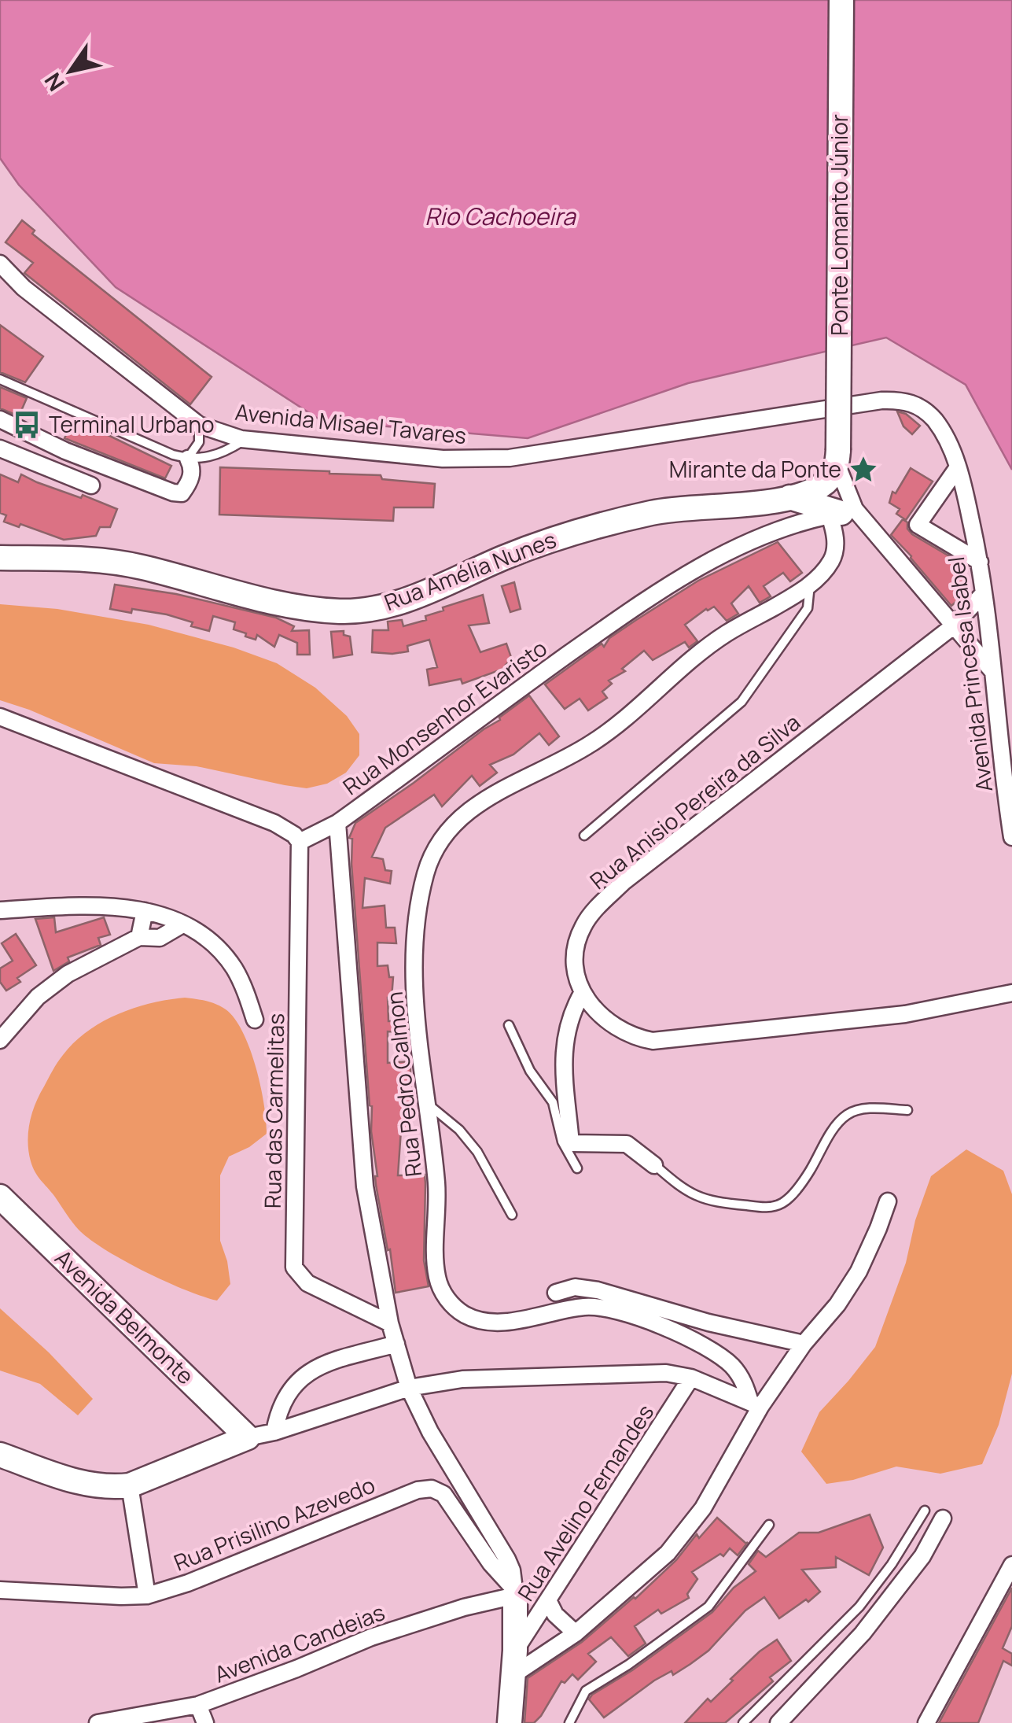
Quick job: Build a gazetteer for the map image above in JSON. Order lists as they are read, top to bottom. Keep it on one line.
{"streets":{"main road":["Ponte Lomanto Júnior","Rua Amélia Nunes","Avenida Belmonte"],"street":["Avenida Misael Tavares","Avenida Princesa Isabel","Rua Monsenhor Evaristo","Rua Anisio Pereira da Silva","Rua Pedro Calmon","Rua das Carmelitas","Rua Avelino Fernandes","Rua Prisilino Azevedo","Avenida Candeias"]},"crossings":[["Ponte Lomanto Júnior","Rua Amélia Nunes"],["Avenida Misael Tavares","Avenida Princesa Isabel"],["Avenida Princesa Isabel","Rua Anisio Pereira da Silva"],["Rua Monsenhor Evaristo","Rua Pedro Calmon"],["Rua Monsenhor Evaristo","Rua das Carmelitas"],["Rua Monsenhor Evaristo","Rua Avelino Fernandes"],["Rua Monsenhor Evaristo","Rua Prisilino Azevedo"],["Rua Monsenhor Evaristo","Avenida Candeias"],["Rua Pedro Calmon","Rua Avelino Fernandes"],["Avenida Belmonte","Rua Avelino Fernandes"],["Rua Prisilino Azevedo","Avenida Candeias"]],"water":["Rio Cachoeira"],"places":{"bus stop":["Terminal Urbano"],"place":["Mirante da Ponte"]},"north":"bottom left"}
